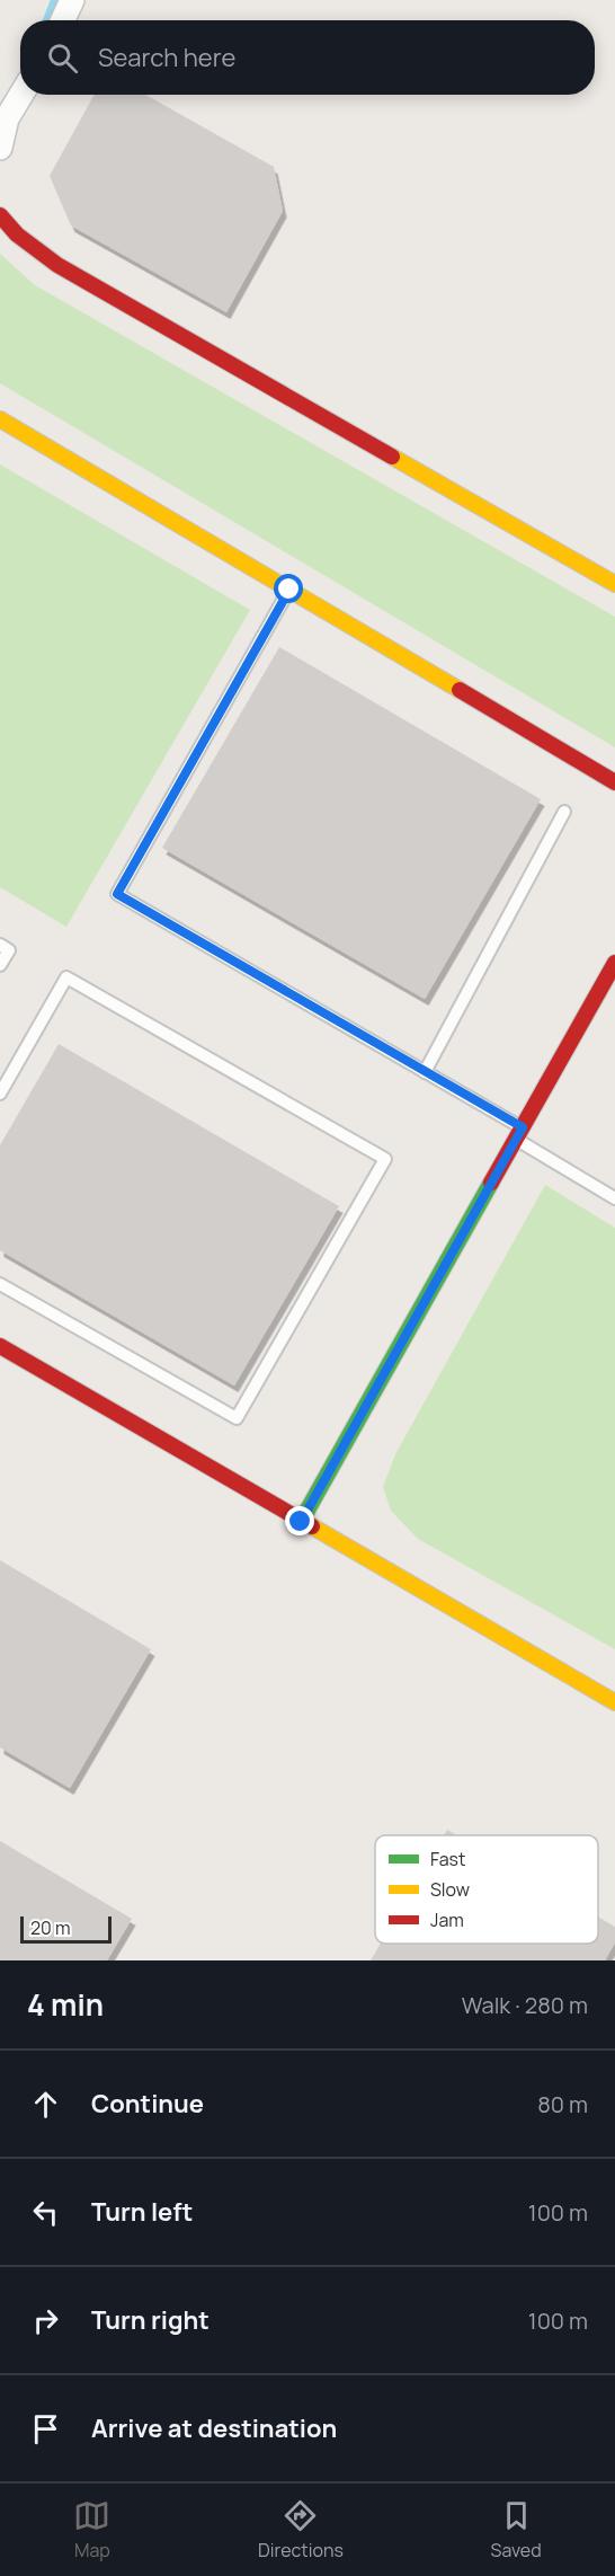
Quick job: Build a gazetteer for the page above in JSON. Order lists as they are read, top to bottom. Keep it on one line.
{"legend":["Fast","Slow","Jam"],"scale_bar":"20 m","page":{"search":"Search here","scale":"20 m","heading":["4 min","Walk · 280 m"],"list":[["Continue","80 m"],["Turn left","100 m"],["Turn right","100 m"],"Arrive at destination"],"nav":["Map","Directions","Saved"]}}
